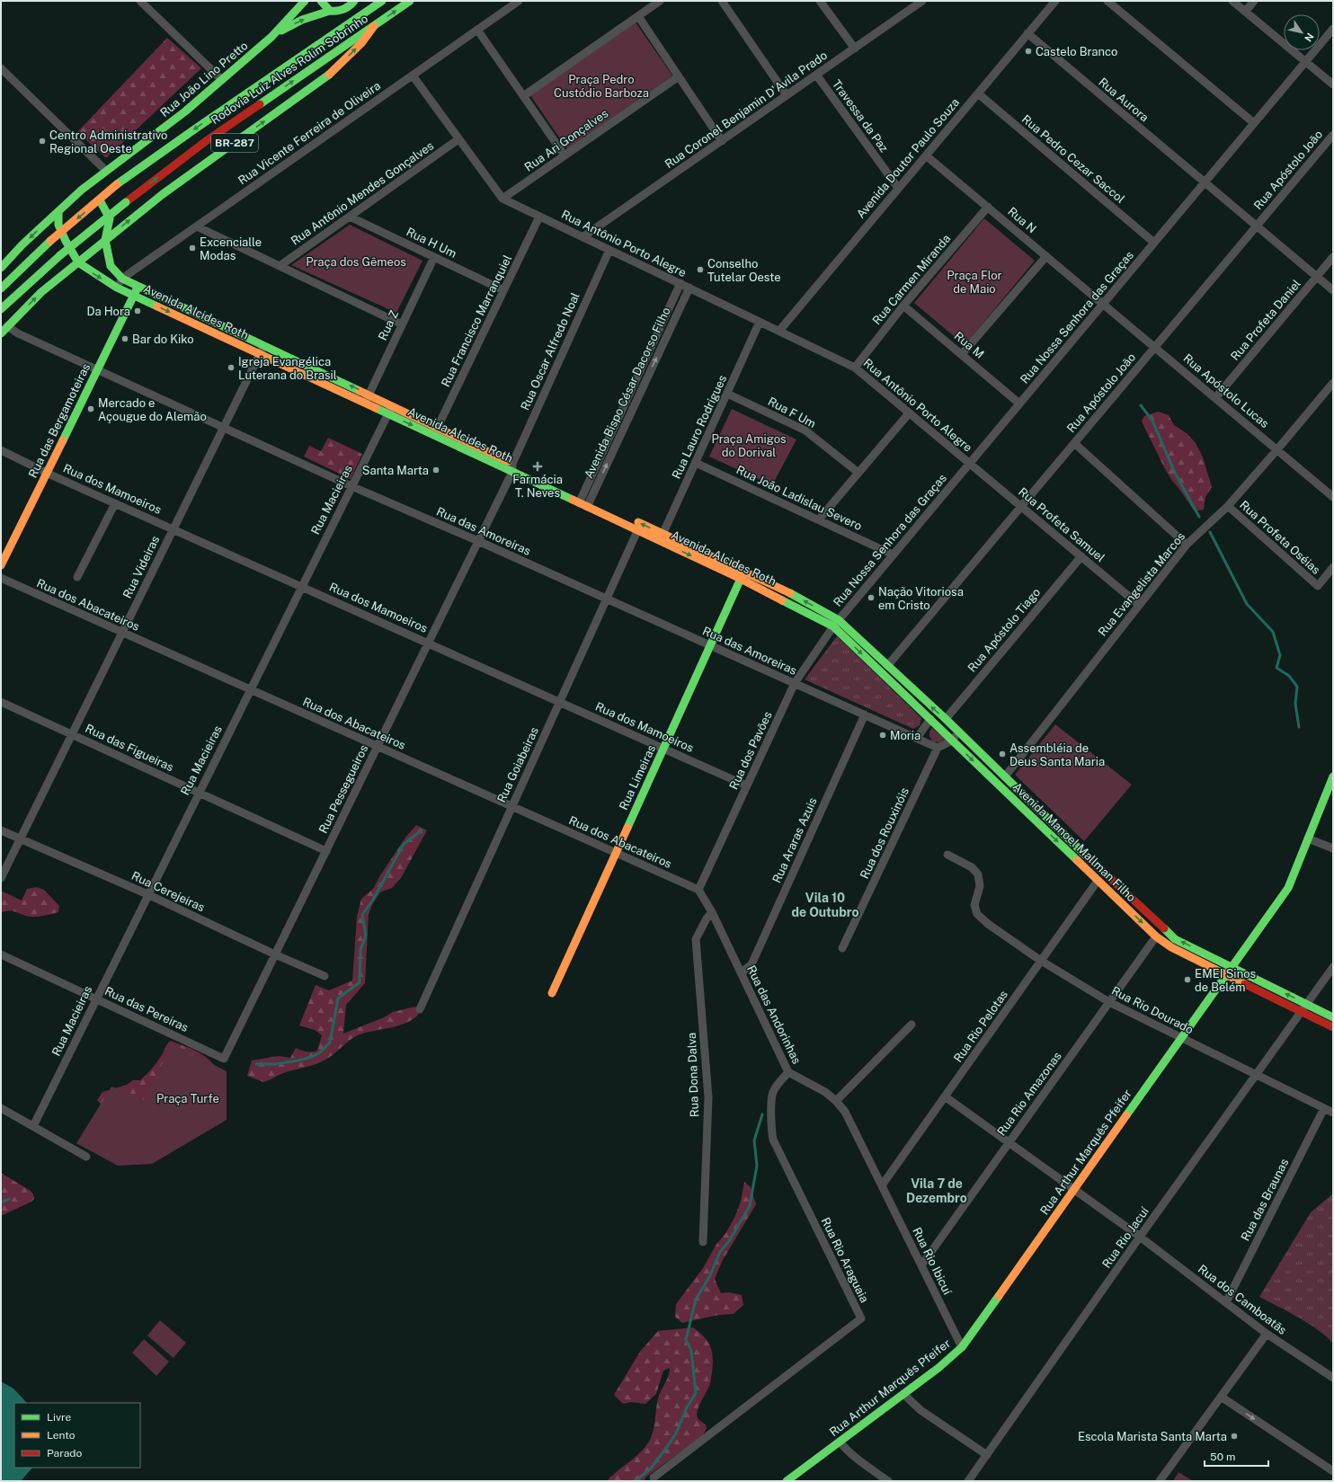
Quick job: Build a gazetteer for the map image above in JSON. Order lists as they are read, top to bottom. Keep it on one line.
{"streets":{"main road":["Rodovia Luiz Alves Rolim Sobrinho","Rua João Lino Pretto","BR-287","Avenida Alcides Roth","Rua das Bergamoteiras","Rua Limeiras","Avenida Manoel Mallman Filho","Rua Arthur Marquês Pfeifer"],"street":["Rua Aurora","Rua Coronel Benjamin D'Avila Prado","Travessa da Paz","Rua Vicente Ferreira de Oliveira","Rua Ari Gonçalves","Avenida Doutor Paulo Souza","Rua Pedro Cezar Saccol","Rua Apóstolo João","Rua Antônio Mendes Gonçalves","Rua N","Rua H Um","Rua Antônio Porto Alegre","Rua Carmen Miranda","Rua Nossa Senhora das Graças","Rua Profeta Daniel","Rua Francisco Marranquiel","Rua Z","Rua M","Rua Oscar Alfredo Noal","Rua Apóstolo Lucas","Avenida Bispo César Dacorso Filho","Rua F Um","Rua Lauro Rodrigues","Rua dos Mamoeiros","Rua João Ladislau Severo","Rua Macieiras","Rua Profeta Samuel","Rua das Amoreiras","Rua Profeta Oséias","Rua Videiras","Rua Evangelista Marcos","Rua dos Abacateiros","Rua Apóstolo Tiago","Rua das Figueiras","Rua dos Pavões","Rua Goiabeiras","Rua Pessegueiros","Rua dos Rouxinóis","Rua Araras Azuis","Rua Cerejeiras","Rua das Pereiras","Rua Rio Dourado","Rua das Andorinhas","Rua Rio Pelotas","Rua Dona Dalva","Rua Rio Amazonas","Rua das Braunas","Rua Rio Jacuí","Rua Rio Araguaia","Rua Rio Ibicuí","Rua dos Camboatãs"]},"crossings":[["Rodovia Luiz Alves Rolim Sobrinho","BR-287"],["Rua Aurora","Avenida Doutor Paulo Souza"],["Rua Aurora","Rua Apóstolo João"],["Rua Aurora","Rua Nossa Senhora das Graças"],["Rua Aurora","Rua Profeta Daniel"],["Rua Coronel Benjamin D'Avila Prado","Travessa da Paz"],["Rua Coronel Benjamin D'Avila Prado","Rua Antônio Porto Alegre"],["Travessa da Paz","Avenida Doutor Paulo Souza"],["Rua Vicente Ferreira de Oliveira","Rua Antônio Porto Alegre"],["Rua Vicente Ferreira de Oliveira","Avenida Alcides Roth"],["Rua Ari Gonçalves","Rua Antônio Porto Alegre"],["BR-287","Avenida Alcides Roth"],["BR-287","Rua das Amoreiras"],["Avenida Doutor Paulo Souza","Rua Pedro Cezar Saccol"],["Avenida Doutor Paulo Souza","Rua N"],["Avenida Doutor Paulo Souza","Rua Antônio Porto Alegre"],["Rua Pedro Cezar Saccol","Rua Nossa Senhora das Graças"],["Rua Apóstolo João","Rua Apóstolo Lucas"],["Rua Apóstolo João","Rua Profeta Samuel"],["Rua Apóstolo João","Avenida Manoel Mallman Filho"],["Rua Antônio Mendes Gonçalves","Rua H Um"],["Rua Antônio Mendes Gonçalves","Rua Antônio Porto Alegre"],["Rua N","Rua Carmen Miranda"],["Rua N","Rua Nossa Senhora das Graças"],["Rua N","Rua Apóstolo Lucas"],["Rua H Um","Rua Francisco Marranquiel"],["Rua H Um","Rua Z"],["Rua Antônio Porto Alegre","Rua Carmen Miranda"],["Rua Antônio Porto Alegre","Rua Nossa Senhora das Graças"],["Rua Antônio Porto Alegre","Rua Francisco Marranquiel"],["Rua Antônio Porto Alegre","Rua Oscar Alfredo Noal"],["Rua Antônio Porto Alegre","Avenida Bispo César Dacorso Filho"],["Rua Antônio Porto Alegre","Rua Lauro Rodrigues"],["Rua Antônio Porto Alegre","Rua Profeta Samuel"],["Rua Carmen Miranda","Rua M"],["Avenida Alcides Roth","Rua Nossa Senhora das Graças"],["Avenida Alcides Roth","Rua Francisco Marranquiel"],["Avenida Alcides Roth","Rua Z"],["Avenida Alcides Roth","Rua Oscar Alfredo Noal"],["Avenida Alcides Roth","Avenida Bispo César Dacorso Filho"],["Avenida Alcides Roth","Rua das Bergamoteiras"],["Avenida Alcides Roth","Rua Lauro Rodrigues"],["Avenida Alcides Roth","Rua Macieiras"],["Avenida Alcides Roth","Rua Videiras"],["Avenida Alcides Roth","Rua dos Pavões"],["Avenida Alcides Roth","Rua Goiabeiras"],["Avenida Alcides Roth","Rua Limeiras"],["Avenida Alcides Roth","Rua Pessegueiros"],["Avenida Alcides Roth","Avenida Manoel Mallman Filho"],["Rua Nossa Senhora das Graças","Rua M"],["Rua Nossa Senhora das Graças","Rua Apóstolo Lucas"],["Rua Nossa Senhora das Graças","Rua João Ladislau Severo"],["Rua Nossa Senhora das Graças","Rua Profeta Samuel"],["Rua Nossa Senhora das Graças","Rua dos Pavões"],["Rua Nossa Senhora das Graças","Avenida Manoel Mallman Filho"],["Rua Profeta Daniel","Rua Apóstolo Lucas"],["Rua Apóstolo Lucas","Rua Evangelista Marcos"],["Rua F Um","Rua Lauro Rodrigues"],["Rua das Bergamoteiras","Rua dos Mamoeiros"],["Rua das Bergamoteiras","Rua das Amoreiras"],["Rua Lauro Rodrigues","Rua João Ladislau Severo"],["Rua dos Mamoeiros","Rua Macieiras"],["Rua dos Mamoeiros","Rua Videiras"],["Rua dos Mamoeiros","Rua dos Pavões"],["Rua dos Mamoeiros","Rua Goiabeiras"],["Rua dos Mamoeiros","Rua Limeiras"],["Rua dos Mamoeiros","Rua Pessegueiros"],["Rua Macieiras","Rua das Amoreiras"],["Rua Macieiras","Rua dos Abacateiros"],["Rua Macieiras","Rua das Figueiras"],["Rua Macieiras","Rua Cerejeiras"],["Rua Macieiras","Rua das Pereiras"],["Rua Profeta Samuel","Rua Evangelista Marcos"],["Rua Profeta Samuel","Rua Apóstolo Tiago"],["Rua das Amoreiras","Rua Videiras"],["Rua das Amoreiras","Rua dos Pavões"],["Rua das Amoreiras","Rua Goiabeiras"],["Rua das Amoreiras","Rua Limeiras"],["Rua das Amoreiras","Rua Pessegueiros"],["Rua das Amoreiras","Rua dos Rouxinóis"],["Rua das Amoreiras","Rua Araras Azuis"],["Rua Profeta Oséias","Rua Evangelista Marcos"],["Rua Videiras","Rua dos Abacateiros"],["Rua Videiras","Rua das Figueiras"],["Rua Videiras","Rua Cerejeiras"],["Rua Evangelista Marcos","Avenida Manoel Mallman Filho"],["Rua dos Abacateiros","Rua dos Pavões"],["Rua dos Abacateiros","Rua Goiabeiras"],["Rua dos Abacateiros","Rua Limeiras"],["Rua dos Abacateiros","Rua Pessegueiros"],["Rua dos Abacateiros","Rua das Andorinhas"],["Rua Apóstolo Tiago","Avenida Manoel Mallman Filho"],["Rua das Figueiras","Rua Pessegueiros"],["Rua dos Pavões","Avenida Manoel Mallman Filho"],["Rua dos Pavões","Rua das Andorinhas"],["Rua Pessegueiros","Rua Cerejeiras"],["Rua Pessegueiros","Rua das Pereiras"],["Rua Araras Azuis","Rua das Andorinhas"],["Avenida Manoel Mallman Filho","Rua Rio Pelotas"],["Avenida Manoel Mallman Filho","Rua Rio Amazonas"],["Avenida Manoel Mallman Filho","Rua Arthur Marquês Pfeifer"],["Avenida Manoel Mallman Filho","Rua Rio Jacuí"],["Rua Rio Dourado","Rua Rio Pelotas"],["Rua Rio Dourado","Rua Rio Amazonas"],["Rua Rio Dourado","Rua Arthur Marquês Pfeifer"],["Rua Rio Dourado","Rua das Braunas"],["Rua Rio Dourado","Rua Rio Jacuí"],["Rua das Andorinhas","Rua Rio Pelotas"],["Rua das Andorinhas","Rua Dona Dalva"],["Rua das Andorinhas","Rua Rio Araguaia"],["Rua das Andorinhas","Rua Rio Ibicuí"],["Rua Rio Pelotas","Rua Rio Ibicuí"],["Rua Rio Pelotas","Rua dos Camboatãs"],["Rua Rio Amazonas","Rua Rio Ibicuí"],["Rua Rio Amazonas","Rua dos Camboatãs"],["Rua Arthur Marquês Pfeifer","Rua Rio Ibicuí"],["Rua Arthur Marquês Pfeifer","Rua dos Camboatãs"],["Rua das Braunas","Rua dos Camboatãs"],["Rua Rio Jacuí","Rua dos Camboatãs"]],"districts":["Vila 10 de Outubro","Vila 7 de Dezembro"],"parks":["Praça Pedro Custódio Barboza","Praça dos Gêmeos","Praça Flor de Maio","Praça Amigos do Dorival","Praça Turfe"],"places":{"other":["Castelo Branco","Centro Administrativo Regional Oeste","Excencialle Modas","Conselho Tutelar Oeste","Da Hora","Bar do Kiko","Igreja Evangélica Luterana do Brasil","Mercado e Açougue do Alemão","Santa Marta","Nação Vitoriosa em Cristo","Moria","Assembléia de Deus Santa Maria","EMEI Sinos de Belém","Escola Marista Santa Marta"],"health":["Farmácia T. Neves"]},"legend":["Livre","Lento","Parado"],"scale_bar":"50 m","north":"bottom right"}
